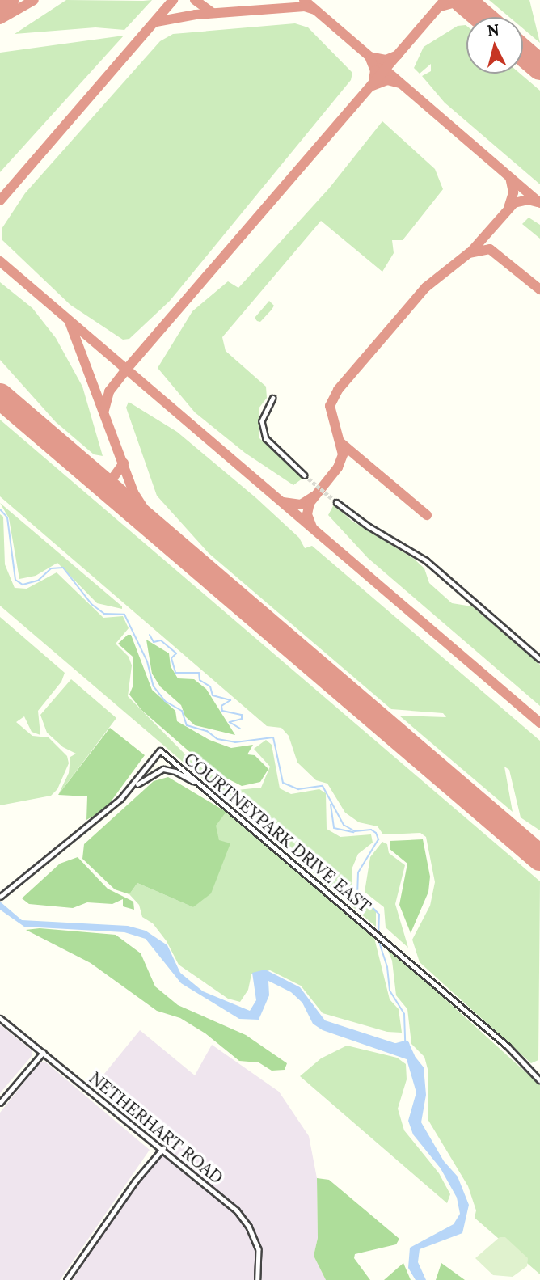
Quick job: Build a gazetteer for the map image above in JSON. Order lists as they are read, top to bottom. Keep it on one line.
{"streets":{"street":["COURTNEYPARK DRIVE EAST","NETHERHART ROAD"]},"north":"top"}
